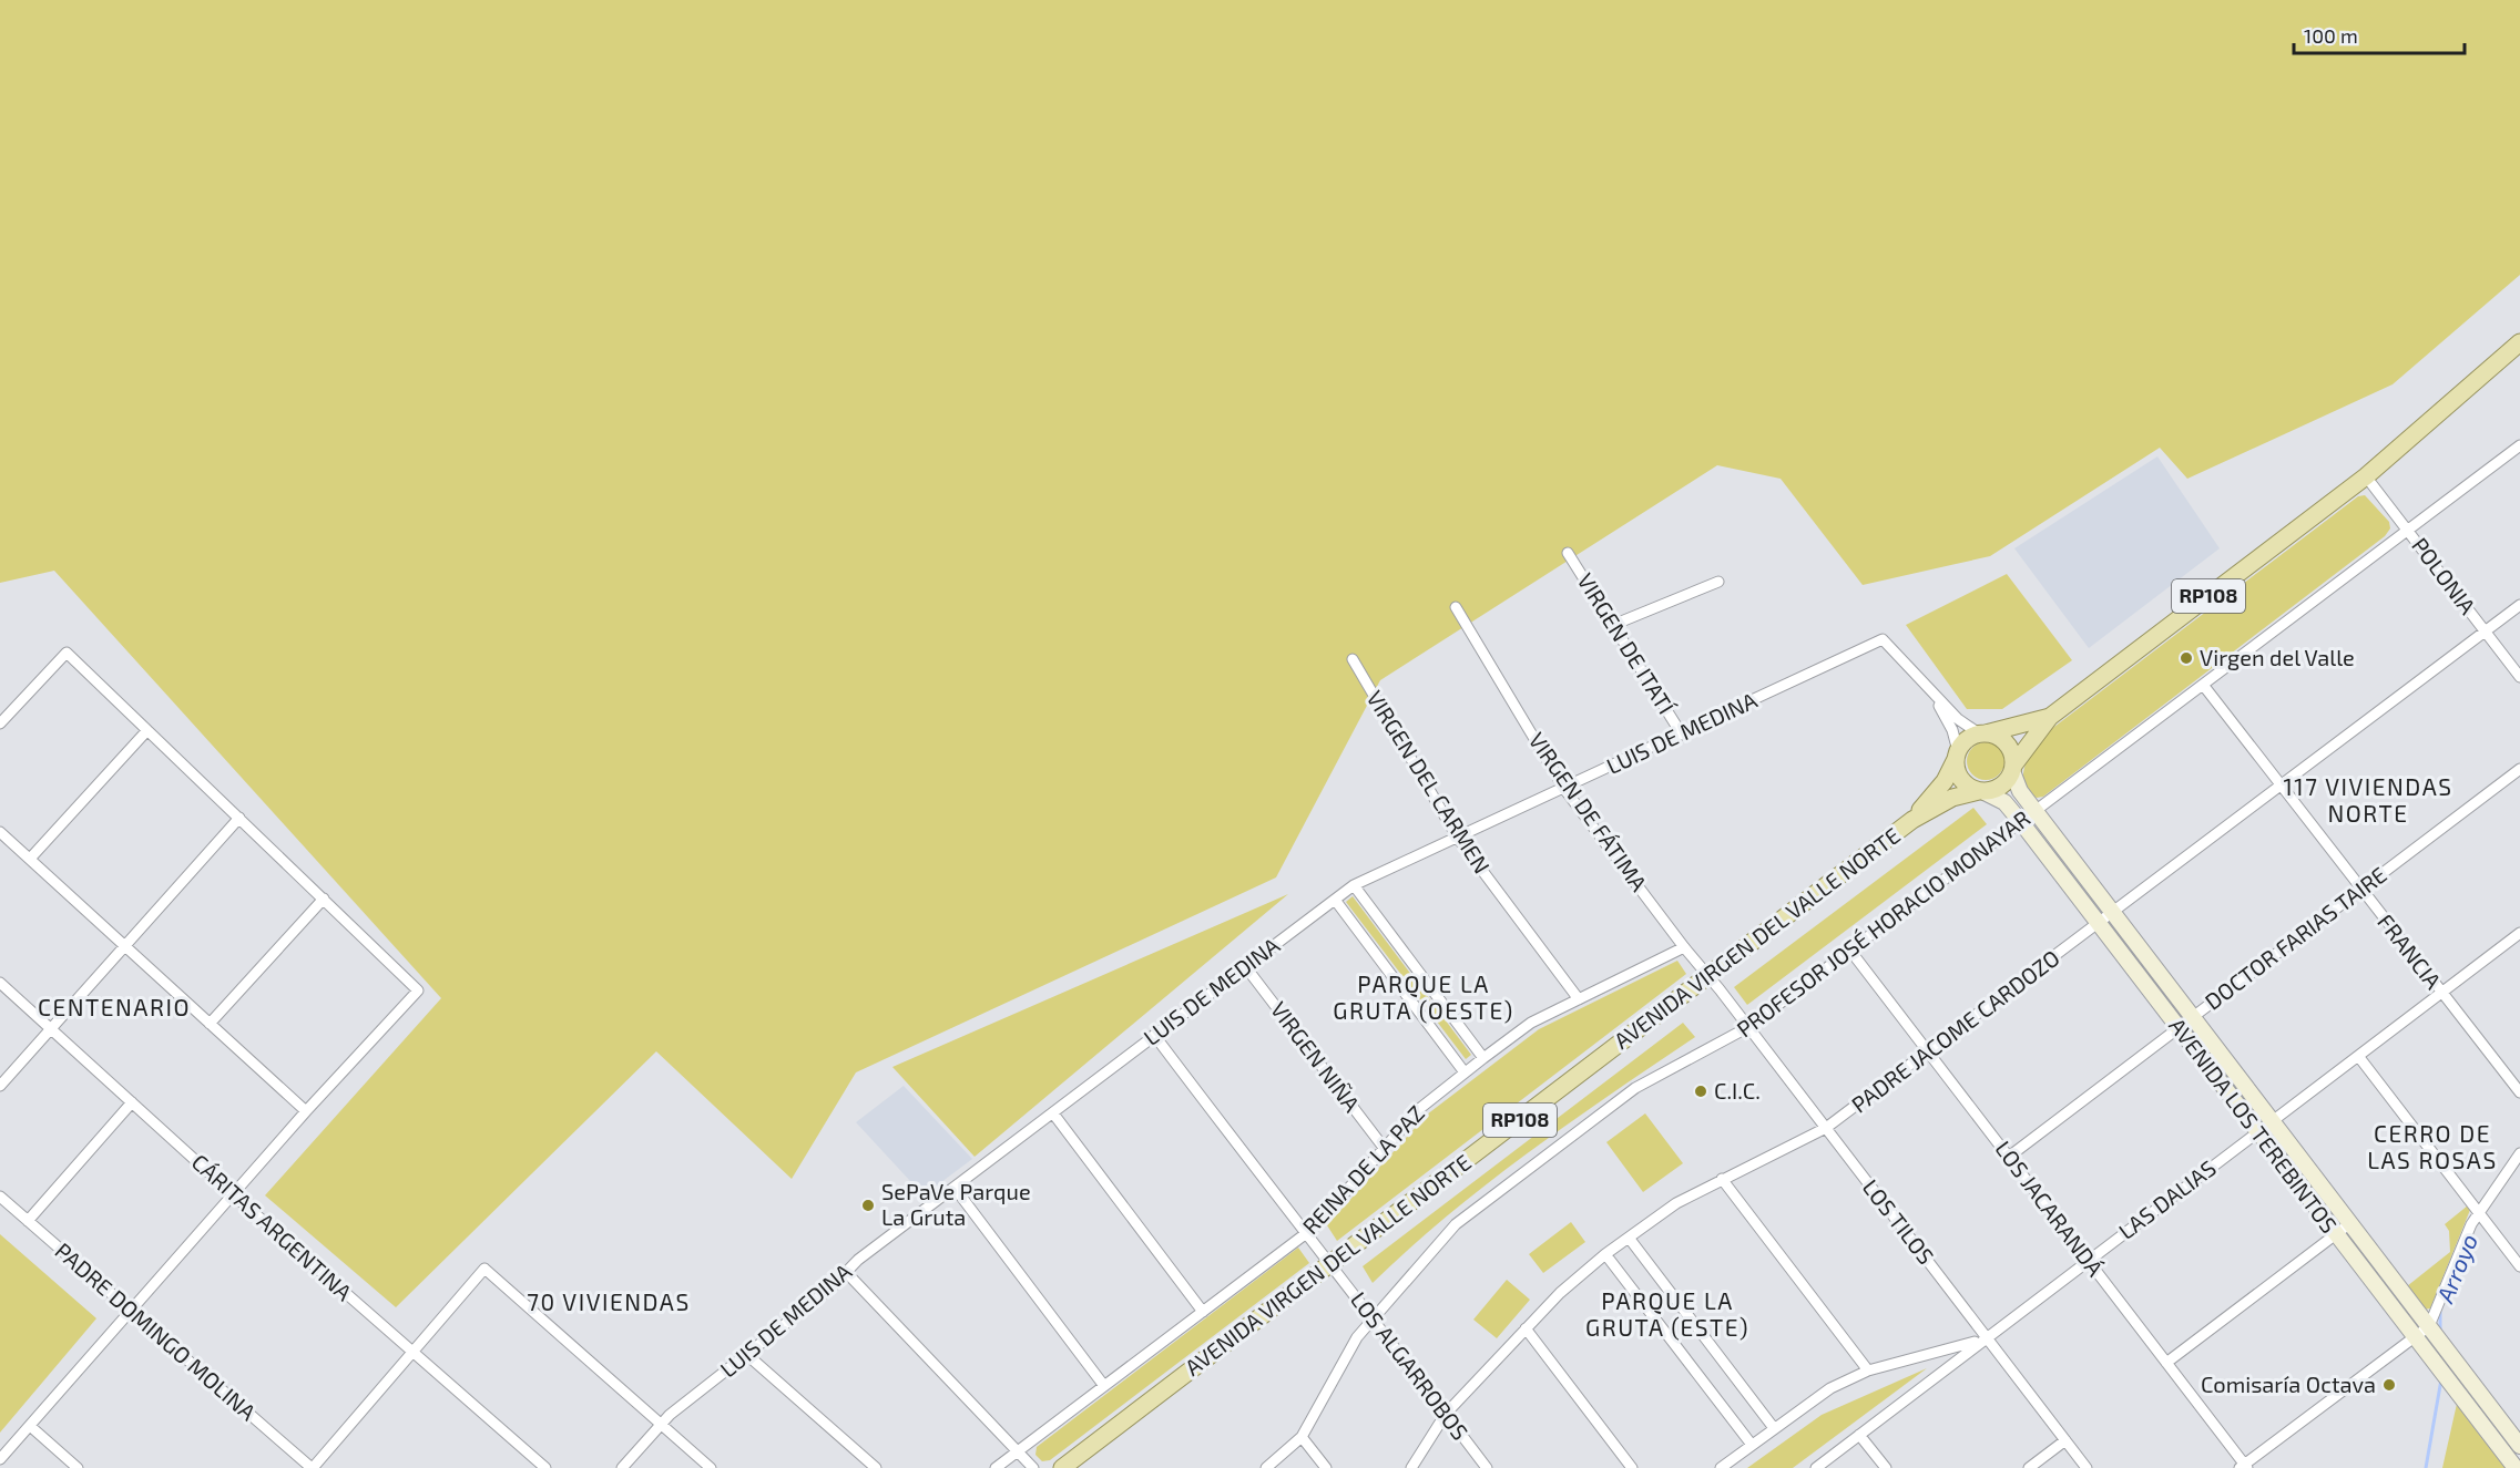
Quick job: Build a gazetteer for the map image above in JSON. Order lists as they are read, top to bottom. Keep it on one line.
{"streets":{"main road":["RP108","AVENIDA VIRGEN DEL VALLE NORTE","AVENIDA LOS TEREBINTOS"],"street":["POLONIA","VIRGEN DE ITATÍ","LUIS DE MEDINA","VIRGEN DEL CARMEN","VIRGEN DE FÁTIMA","PROFESOR JOSÉ HORACIO MONAYAR","DOCTOR FARIAS TAIRE","FRANCIA","PADRE JACOME CARDOZO","VIRGEN NIÑA","REINA DE LA PAZ","LAS DALIAS","LOS JACARANDÁ","LOS TILOS","CÁRITAS ARGENTINA","PADRE DOMINGO MOLINA","LOS ALGARROBOS"]},"crossings":[["POLONIA","RP108"],["POLONIA","PROFESOR JOSÉ HORACIO MONAYAR"],["POLONIA","PADRE JACOME CARDOZO"],["RP108","AVENIDA VIRGEN DEL VALLE NORTE"],["RP108","AVENIDA LOS TEREBINTOS"],["VIRGEN DE ITATÍ","LUIS DE MEDINA"],["LUIS DE MEDINA","VIRGEN DEL CARMEN"],["LUIS DE MEDINA","VIRGEN DE FÁTIMA"],["LUIS DE MEDINA","VIRGEN NIÑA"],["LUIS DE MEDINA","LOS ALGARROBOS"],["VIRGEN DEL CARMEN","REINA DE LA PAZ"],["VIRGEN DE FÁTIMA","AVENIDA VIRGEN DEL VALLE NORTE"],["VIRGEN DE FÁTIMA","REINA DE LA PAZ"],["VIRGEN DE FÁTIMA","LOS TILOS"],["PROFESOR JOSÉ HORACIO MONAYAR","FRANCIA"],["PROFESOR JOSÉ HORACIO MONAYAR","AVENIDA LOS TEREBINTOS"],["PROFESOR JOSÉ HORACIO MONAYAR","LOS JACARANDÁ"],["PROFESOR JOSÉ HORACIO MONAYAR","LOS TILOS"],["PROFESOR JOSÉ HORACIO MONAYAR","LOS ALGARROBOS"],["AVENIDA VIRGEN DEL VALLE NORTE","AVENIDA LOS TEREBINTOS"],["AVENIDA VIRGEN DEL VALLE NORTE","LOS TILOS"],["AVENIDA VIRGEN DEL VALLE NORTE","LOS ALGARROBOS"],["DOCTOR FARIAS TAIRE","FRANCIA"],["DOCTOR FARIAS TAIRE","AVENIDA LOS TEREBINTOS"],["DOCTOR FARIAS TAIRE","LOS JACARANDÁ"],["FRANCIA","PADRE JACOME CARDOZO"],["FRANCIA","LAS DALIAS"],["PADRE JACOME CARDOZO","AVENIDA LOS TEREBINTOS"],["PADRE JACOME CARDOZO","LOS JACARANDÁ"],["PADRE JACOME CARDOZO","LOS TILOS"],["PADRE JACOME CARDOZO","LOS ALGARROBOS"],["VIRGEN NIÑA","REINA DE LA PAZ"],["AVENIDA LOS TEREBINTOS","LAS DALIAS"],["REINA DE LA PAZ","LOS ALGARROBOS"],["LAS DALIAS","LOS JACARANDÁ"],["LAS DALIAS","LOS TILOS"]],"districts":["117 VIVIENDAS NORTE","PARQUE LA GRUTA (OESTE)","CENTENARIO","CERRO DE LAS ROSAS","PARQUE LA GRUTA (ESTE)","70 VIVIENDAS"],"water":["Arroyo"],"places":["Virgen del Valle","C.I.C.","SePaVe Parque La Gruta","Comisaría Octava"],"scale_bar":"100 m"}
